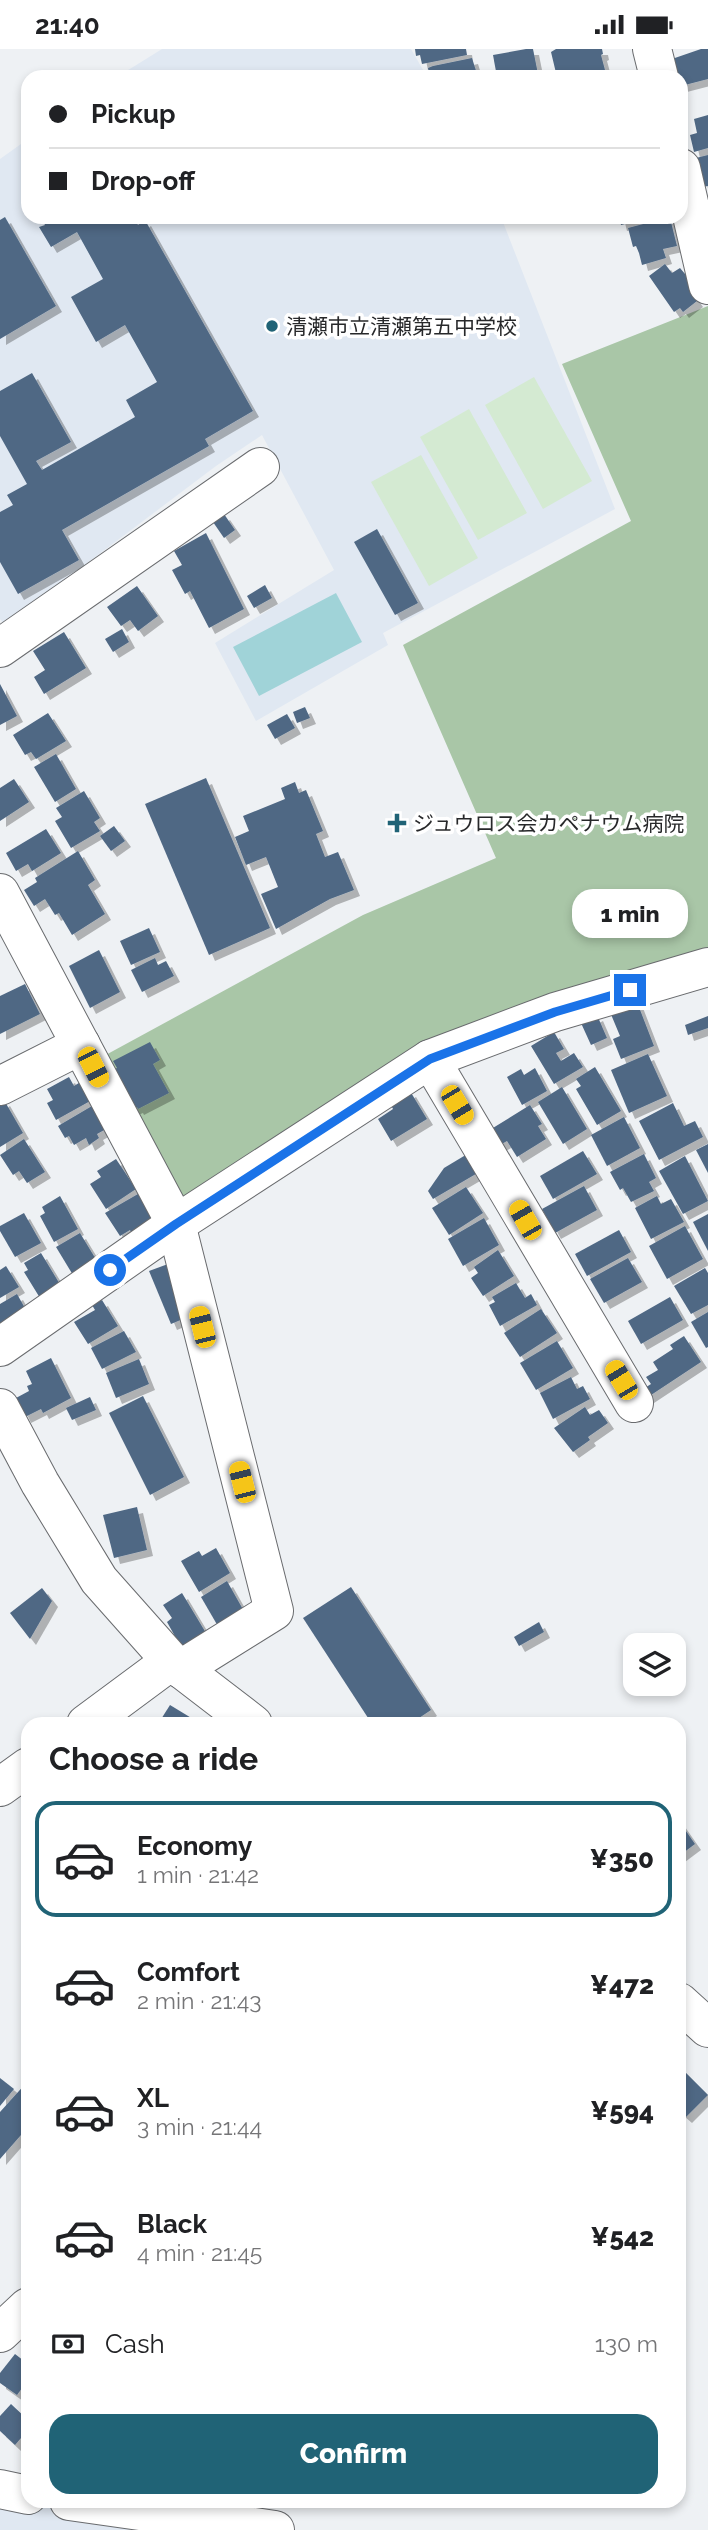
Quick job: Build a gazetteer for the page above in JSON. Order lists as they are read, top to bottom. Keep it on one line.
{"places":{"other":["清瀬市立清瀬第五中学校"],"health":["ジュウロス会カペナウム病院"]},"page":{"status":"21:40","banner":["Pickup","Drop-off"],"bubble":"1 min","heading":"Choose a ride","list":[{"name":"Economy","note":"1 min · 21:42","value":"¥350"},{"name":"Comfort","note":"2 min · 21:43","value":"¥472"},{"name":"XL","note":"3 min · 21:44","value":"¥594"},{"name":"Black","note":"4 min · 21:45","value":"¥542"}],"pay":["Cash","130 m"],"buttons":"Confirm"}}
